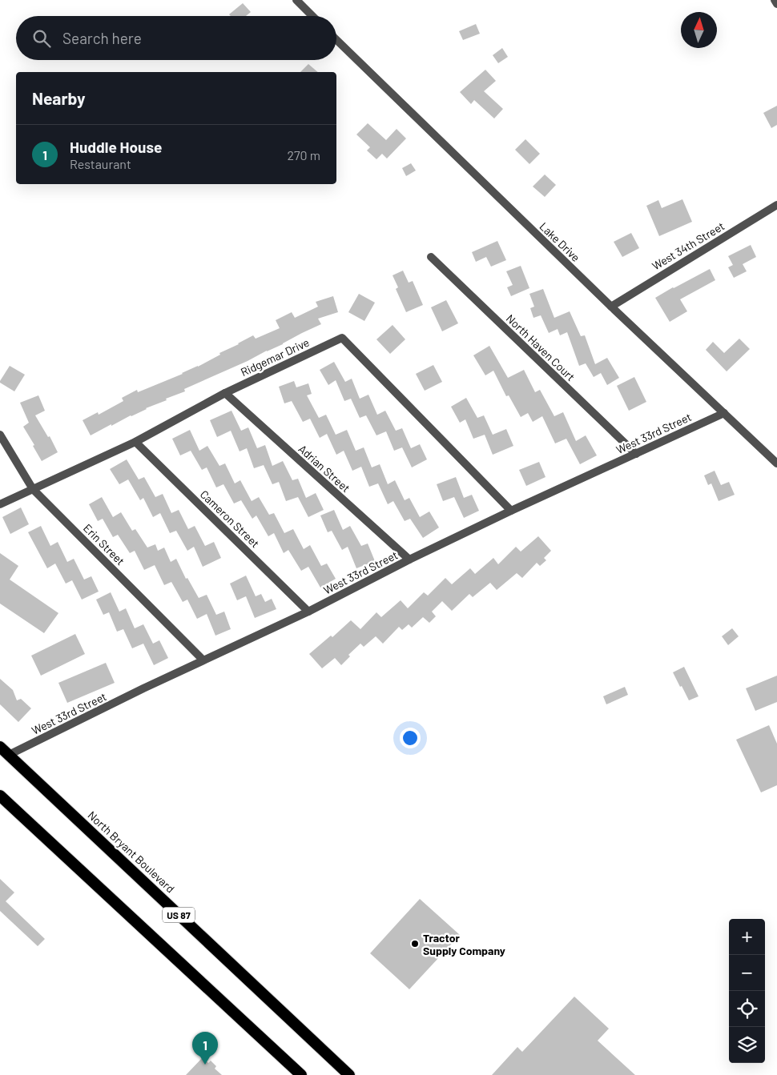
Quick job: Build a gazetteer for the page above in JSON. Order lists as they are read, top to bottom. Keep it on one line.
{"streets":{"highway":["North Bryant Boulevard","US 87"],"street":["Lake Drive","West 34th Street","North Haven Court","Ridgemar Drive","West 33rd Street","Adrian Street","Cameron Street","Erin Street"]},"crossings":[["Lake Drive","West 34th Street"],["Lake Drive","West 33rd Street"],["North Haven Court","West 33rd Street"],["Ridgemar Drive","West 33rd Street"],["Ridgemar Drive","Adrian Street"],["Ridgemar Drive","Cameron Street"],["Ridgemar Drive","Erin Street"],["West 33rd Street","Adrian Street"],["West 33rd Street","Cameron Street"],["West 33rd Street","Erin Street"],["West 33rd Street","North Bryant Boulevard"]],"places":["Tractor Supply Company"],"north":"top","page":{"search":"Search here","heading":"Nearby","list":[{"mark":"1","name":"Huddle House","note":"Restaurant","value":"270 m"}],"map_buttons":["+","−"],"pins":"1"}}
